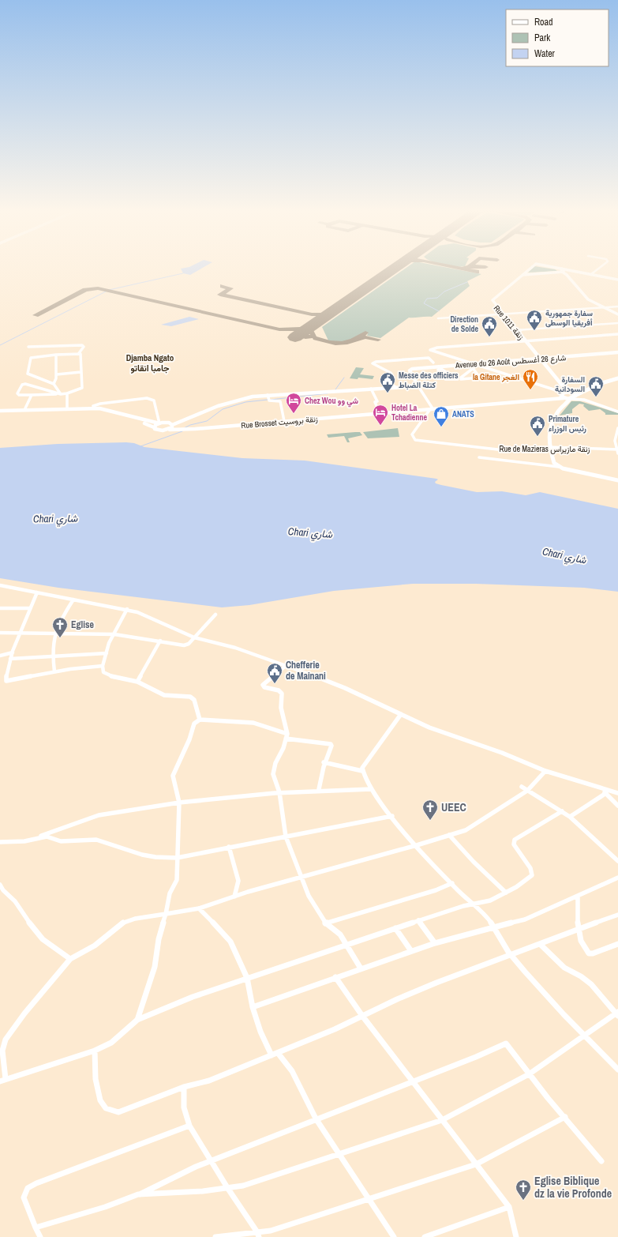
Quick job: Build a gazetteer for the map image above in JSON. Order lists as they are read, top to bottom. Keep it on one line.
{"streets":{"main road":["Rue 1011 زنقة","Avenue du 26 Août شارع 26 أغسطس","Rue Brosset زنقة بروسيت"],"street":["Rue de Mazieras زنقة مازيراس"]},"crossings":[["Rue 1011 زنقة","Avenue du 26 Août شارع 26 أغسطس"],["Rue 1011 زنقة","Rue Brosset زنقة بروسيت"],["Avenue du 26 Août شارع 26 أغسطس","Rue Brosset زنقة بروسيت"],["Avenue du 26 Août شارع 26 أغسطس","Rue de Mazieras زنقة مازيراس"],["Rue Brosset زنقة بروسيت","Rue de Mazieras زنقة مازيراس"]],"districts":["Djamba Ngato جامبا انقاتو"],"water":["Chari شاري"],"places":{"public building":["سفارة جمهورية أفريقيا الوسطى","Direction de Solde","Messe des officiers كتلة الضباط","السفارة السودانية","Primature رئيس الوزراء","Chefferie de Mainani"],"restaurant":["la Gitane الغجر"],"hotel":["Chez Wou شي وو","Hotel La Tchadienne"],"shop":["ANATS"],"church":["Eglise","UEEC","Eglise Biblique dz la vie Profonde"]},"legend":["Road","Park","Water"]}
